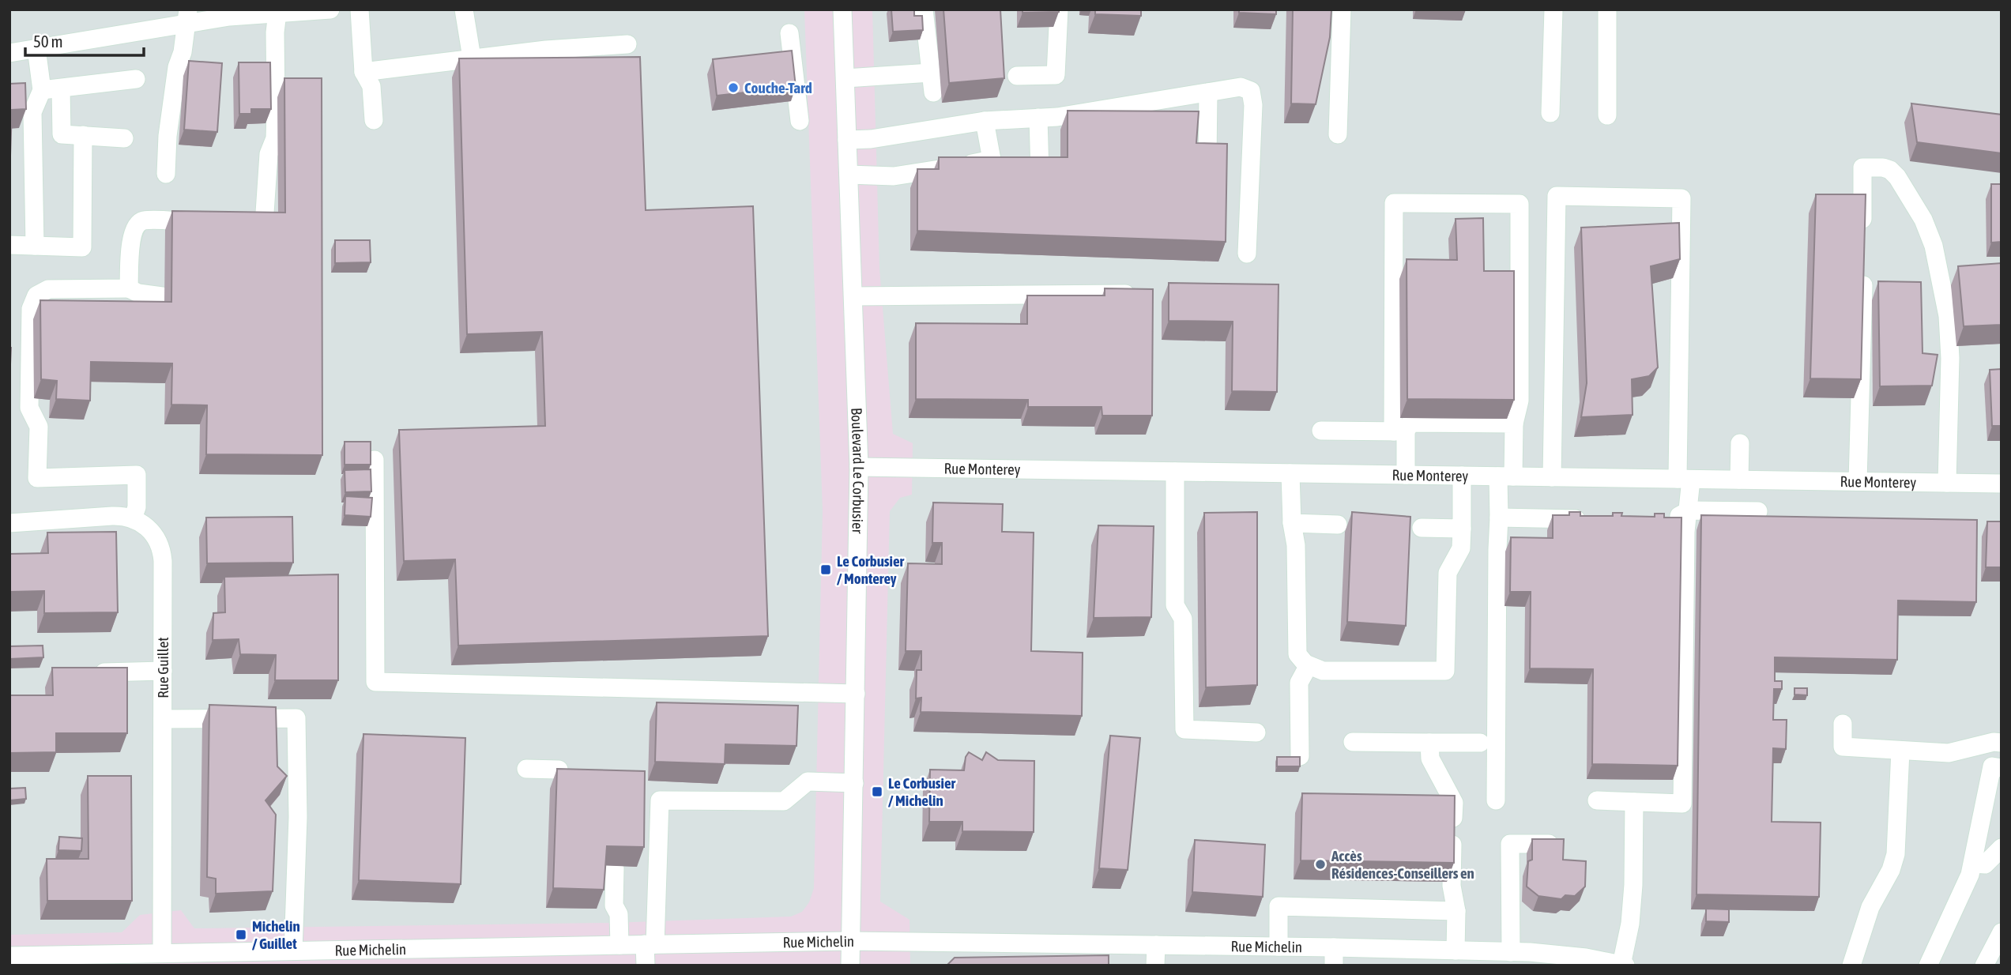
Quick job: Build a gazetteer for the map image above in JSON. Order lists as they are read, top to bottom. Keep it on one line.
{"streets":{"street":["Rue Monterey","Boulevard Le Corbusier","Rue Guillet","Rue Michelin"]},"crossings":[["Rue Monterey","Boulevard Le Corbusier"],["Boulevard Le Corbusier","Rue Michelin"],["Rue Guillet","Rue Michelin"]],"places":{"other":["Couche-Tard","Accès Résidences-Conseillers en"],"transit":["Le Corbusier / Monterey","Le Corbusier / Michelin","Michelin / Guillet"]},"scale_bar":"50 m"}
